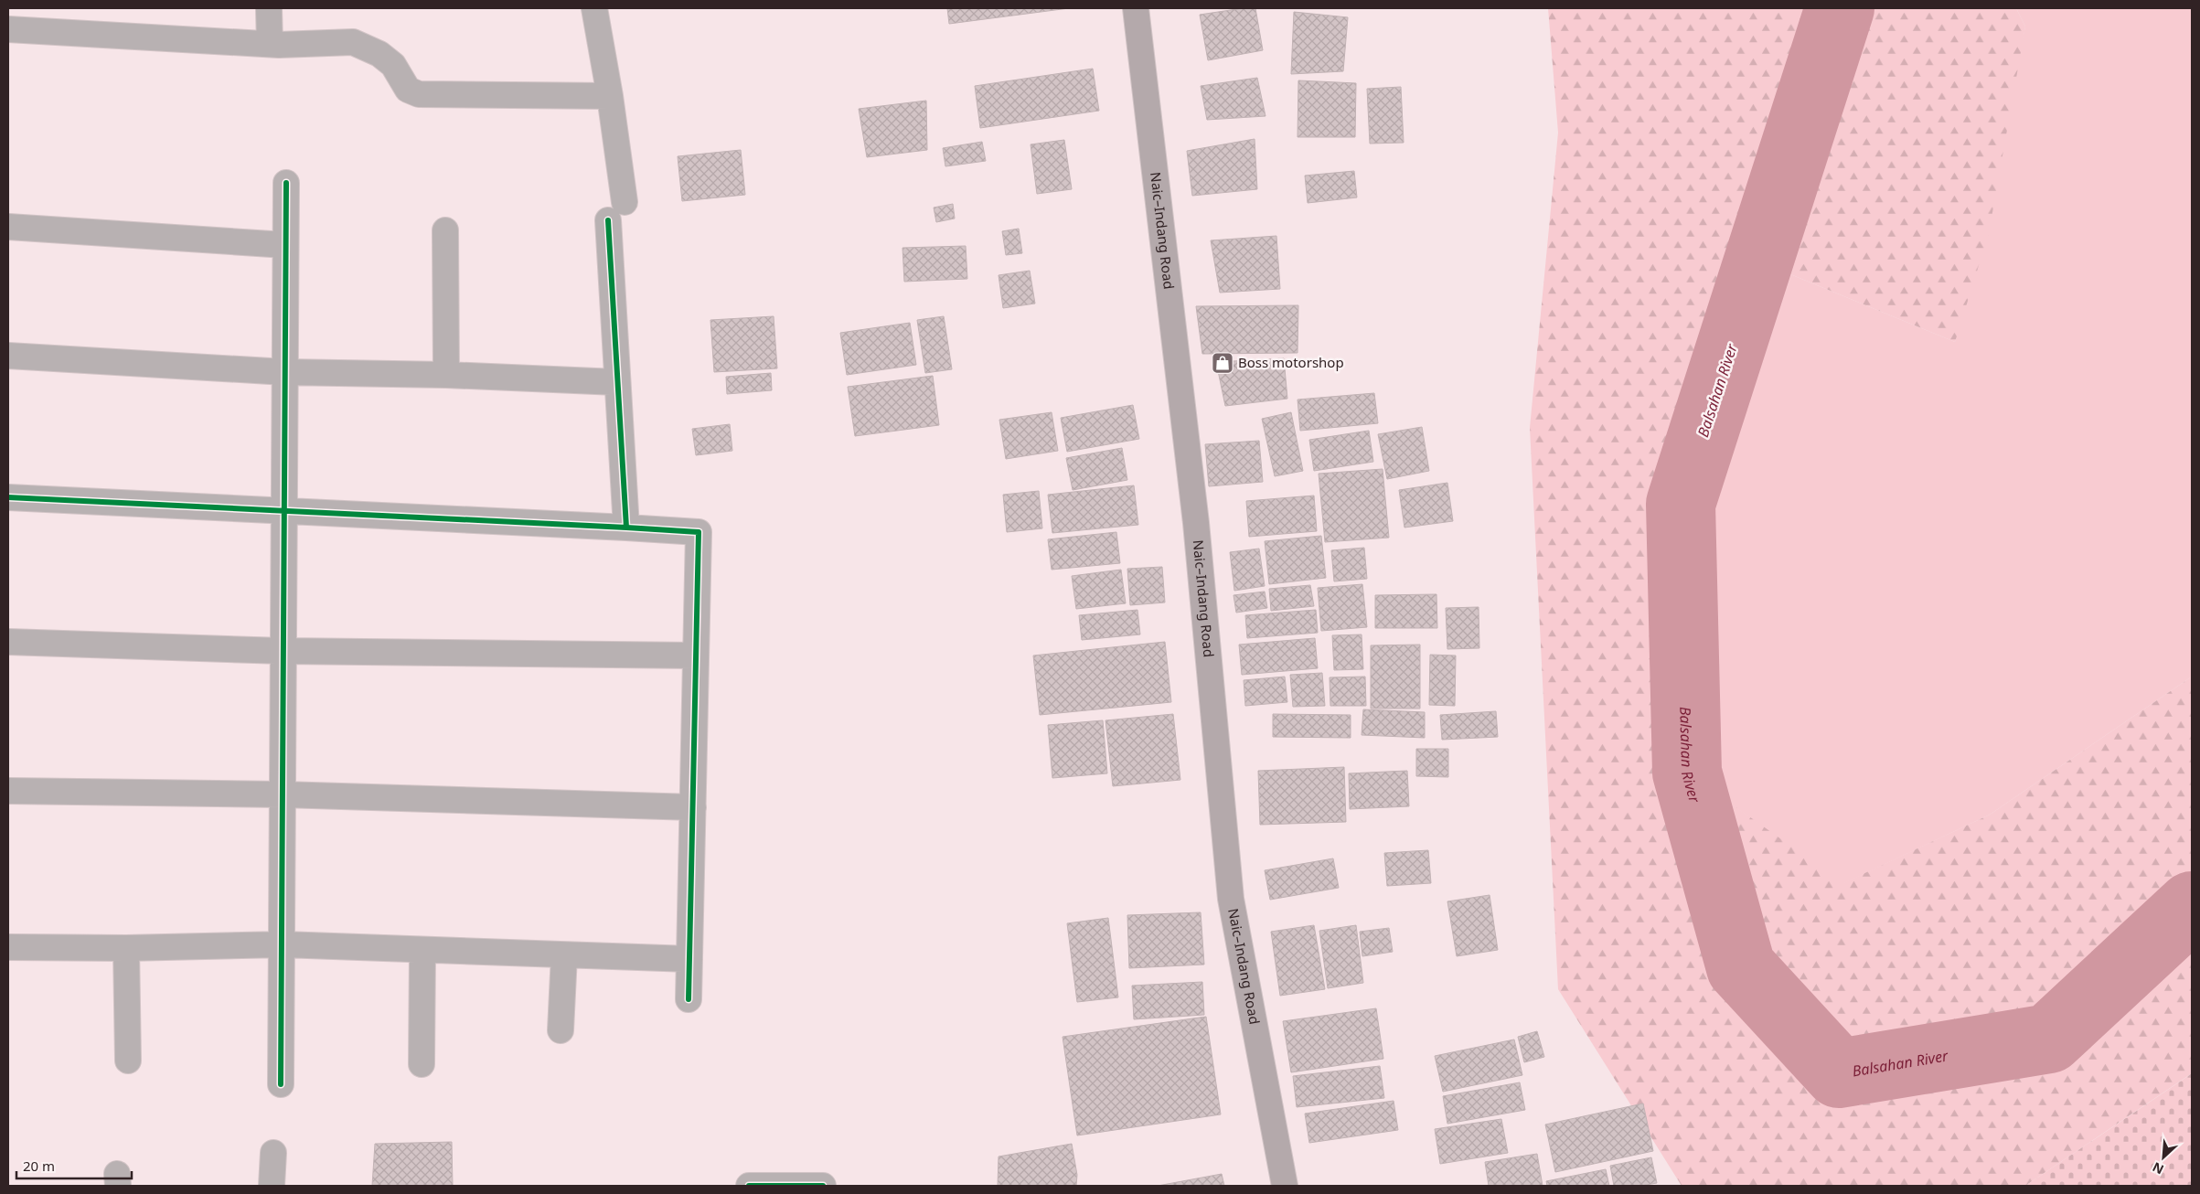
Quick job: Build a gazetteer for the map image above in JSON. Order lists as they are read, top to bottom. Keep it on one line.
{"streets":{"main road":["Naic–Indang Road"]},"water":["Balsahan River"],"places":{"shop":["Boss motorshop"]},"scale_bar":"20 m","north":"bottom left"}
